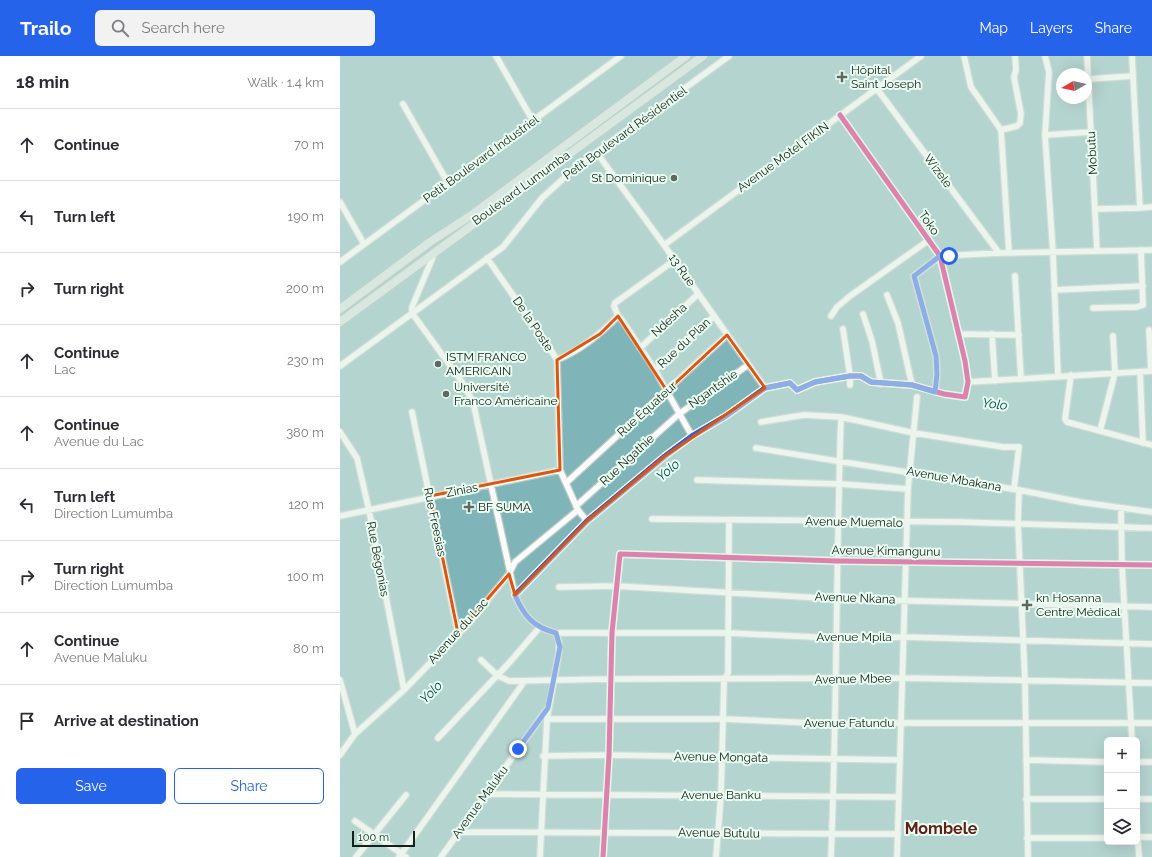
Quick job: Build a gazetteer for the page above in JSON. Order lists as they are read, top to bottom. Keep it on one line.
{"streets":{"highway":["Boulevard Lumumba"],"street":["Petit Boulevard Résidentiel","Mobutu","Avenue Motel FIKIN","Petit Boulevard Industriel","Wizele","Toko","13 Rue","Ndesha","De la Poste","Rue du Plan","Ngantshie","Rue Équateur","Rue Ngathie","Avenue Mbakana","Zinias","Rue Freesias","Avenue Muemalo","Avenue Kimangunu","Rue Bégonias","Avenue Nkana","Avenue du Lac","Avenue Mpila","Avenue Mbee","Avenue Fatundu","Avenue Mongata","Avenue Banku","Avenue Maluku","Avenue Butulu"]},"crossings":[["Petit Boulevard Résidentiel","13 Rue"],["Petit Boulevard Résidentiel","De la Poste"],["Avenue Motel FIKIN","Wizele"],["Avenue Motel FIKIN","Toko"],["Avenue Motel FIKIN","13 Rue"],["13 Rue","Ndesha"],["13 Rue","Rue du Plan"],["13 Rue","Ngantshie"],["13 Rue","Rue Équateur"],["Ndesha","Rue du Plan"],["Ndesha","Ngantshie"],["Ndesha","Rue Équateur"],["Ndesha","Rue Ngathie"],["De la Poste","Rue Équateur"],["De la Poste","Rue Ngathie"],["De la Poste","Avenue du Lac"],["Ngantshie","Rue Ngathie"],["Rue Ngathie","Avenue du Lac"],["Zinias","Rue Freesias"],["Zinias","Rue Bégonias"],["Rue Freesias","Avenue du Lac"],["Avenue Kimangunu","Avenue Nkana"],["Rue Bégonias","Avenue du Lac"],["Avenue Banku","Avenue Maluku"],["Avenue Maluku","Avenue Butulu"]],"districts":["Mombele"],"water":["Yolo"],"places":{"health":["Hôpital Saint Joseph","BF SUMA","kn Hosanna Centre Médical"],"other":["St Dominique","ISTM FRANCO AMERICAIN","Université Franco Américaine"]},"scale_bar":"100 m","north":"left","page":{"header":"Trailo","search":"Search here","nav":["Map","Layers","Share"],"heading":["18 min","Walk · 1.4 km"],"list":[["Continue","70 m"],["Turn left","190 m"],["Turn right","200 m"],["Continue","Lac","230 m"],["Continue","Avenue du Lac","380 m"],["Turn left","Direction Lumumba","120 m"],["Turn right","Direction Lumumba","100 m"],["Continue","Avenue Maluku","80 m"],"Arrive at destination"],"map_buttons":["+","−"],"buttons":["Save","Share"],"scale":"100 m"}}
